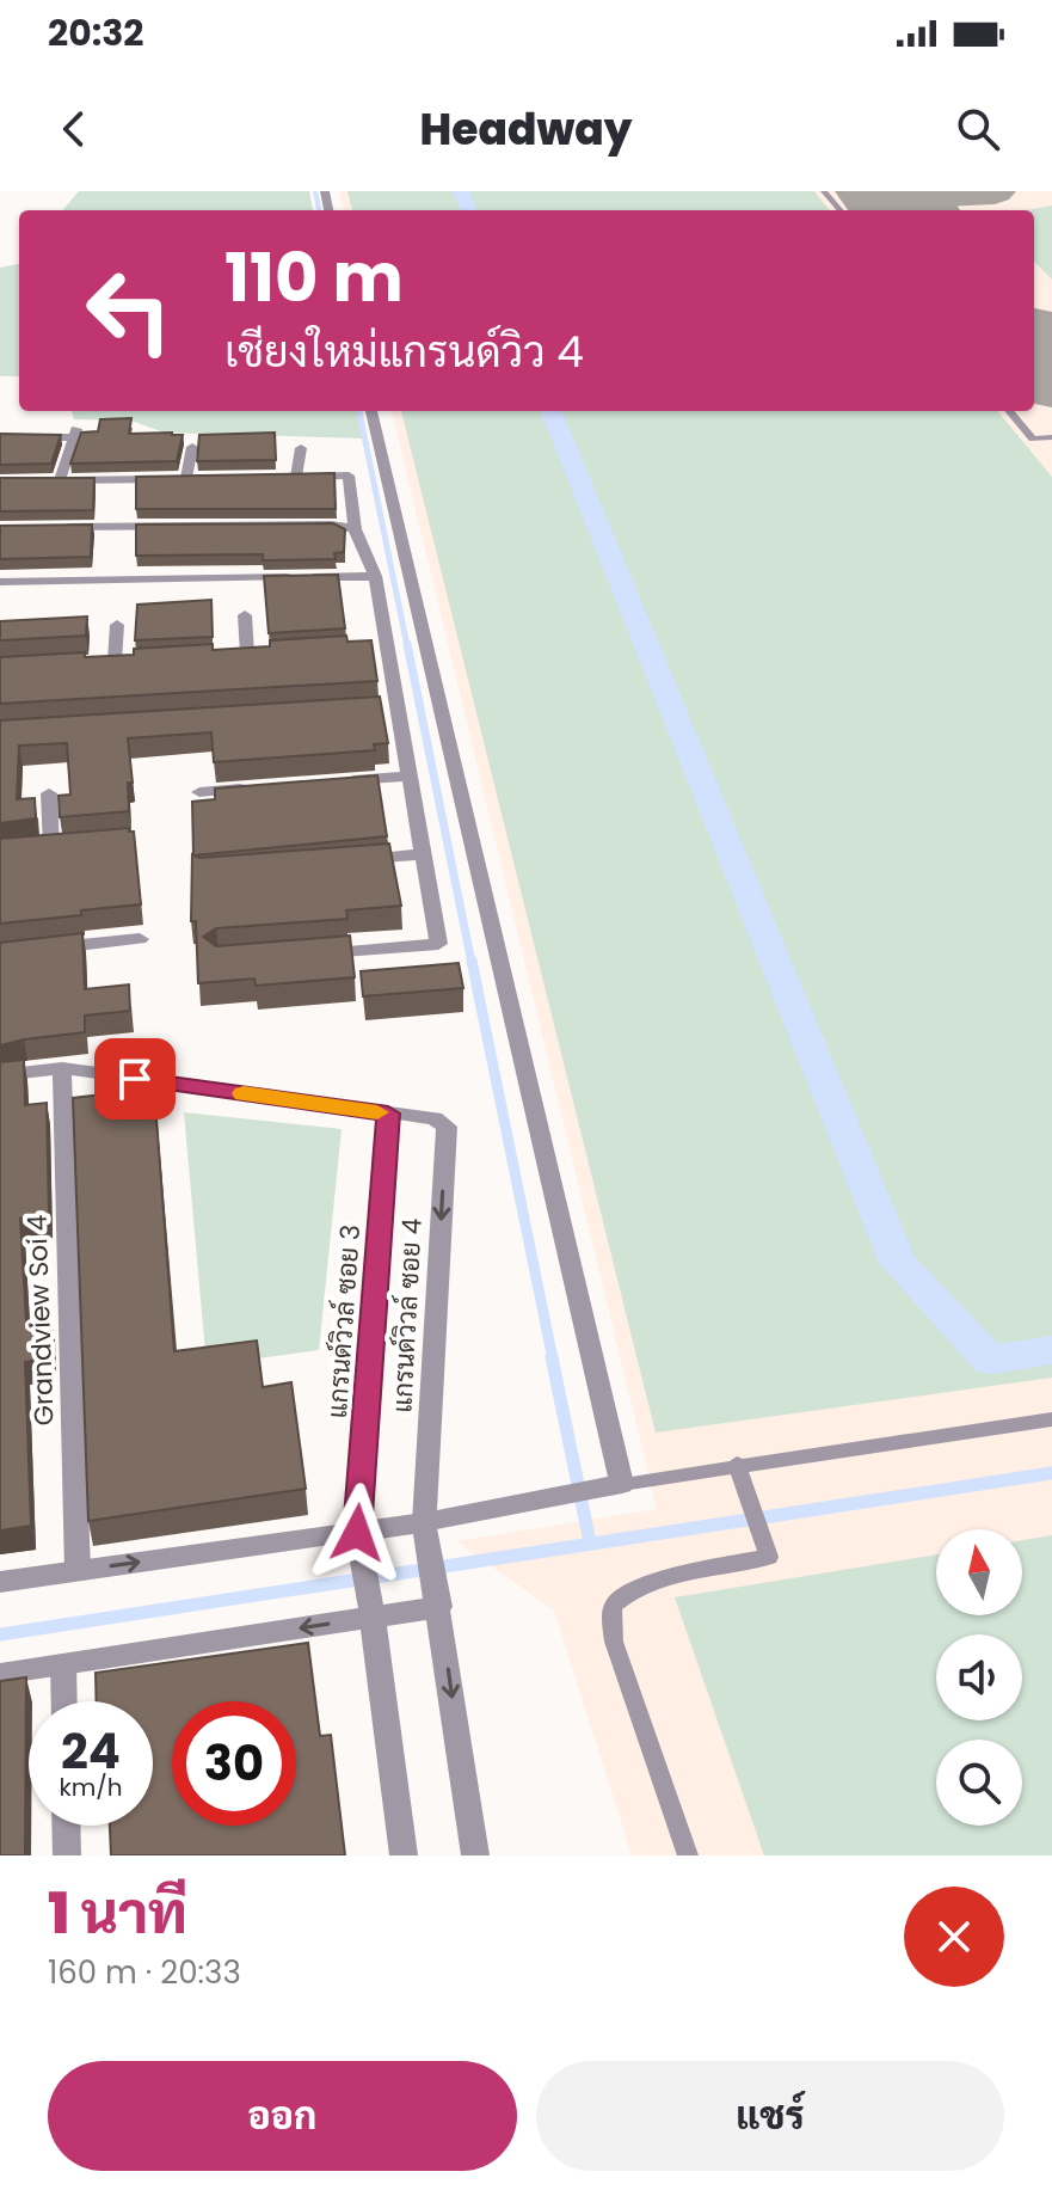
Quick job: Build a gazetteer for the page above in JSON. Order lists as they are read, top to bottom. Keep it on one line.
{"streets":{"street":["แกรนด์วิวล์ ซอย 4","Grandview Soi 4","แกรนด์วิวล์ ซอย 3"]},"crossings":[["แกรนด์วิวล์ ซอย 4","แกรนด์วิวล์ ซอย 3"]],"north":"top","page":{"status":"20:32","header":"Headway","turn":["110 m","เชียงใหม่แกรนด์วิว 4"],"speed":"24 km/h","limit":"30","heading":["1 นาที","160 m · 20:33"],"buttons":["ออก","แชร์"]}}
